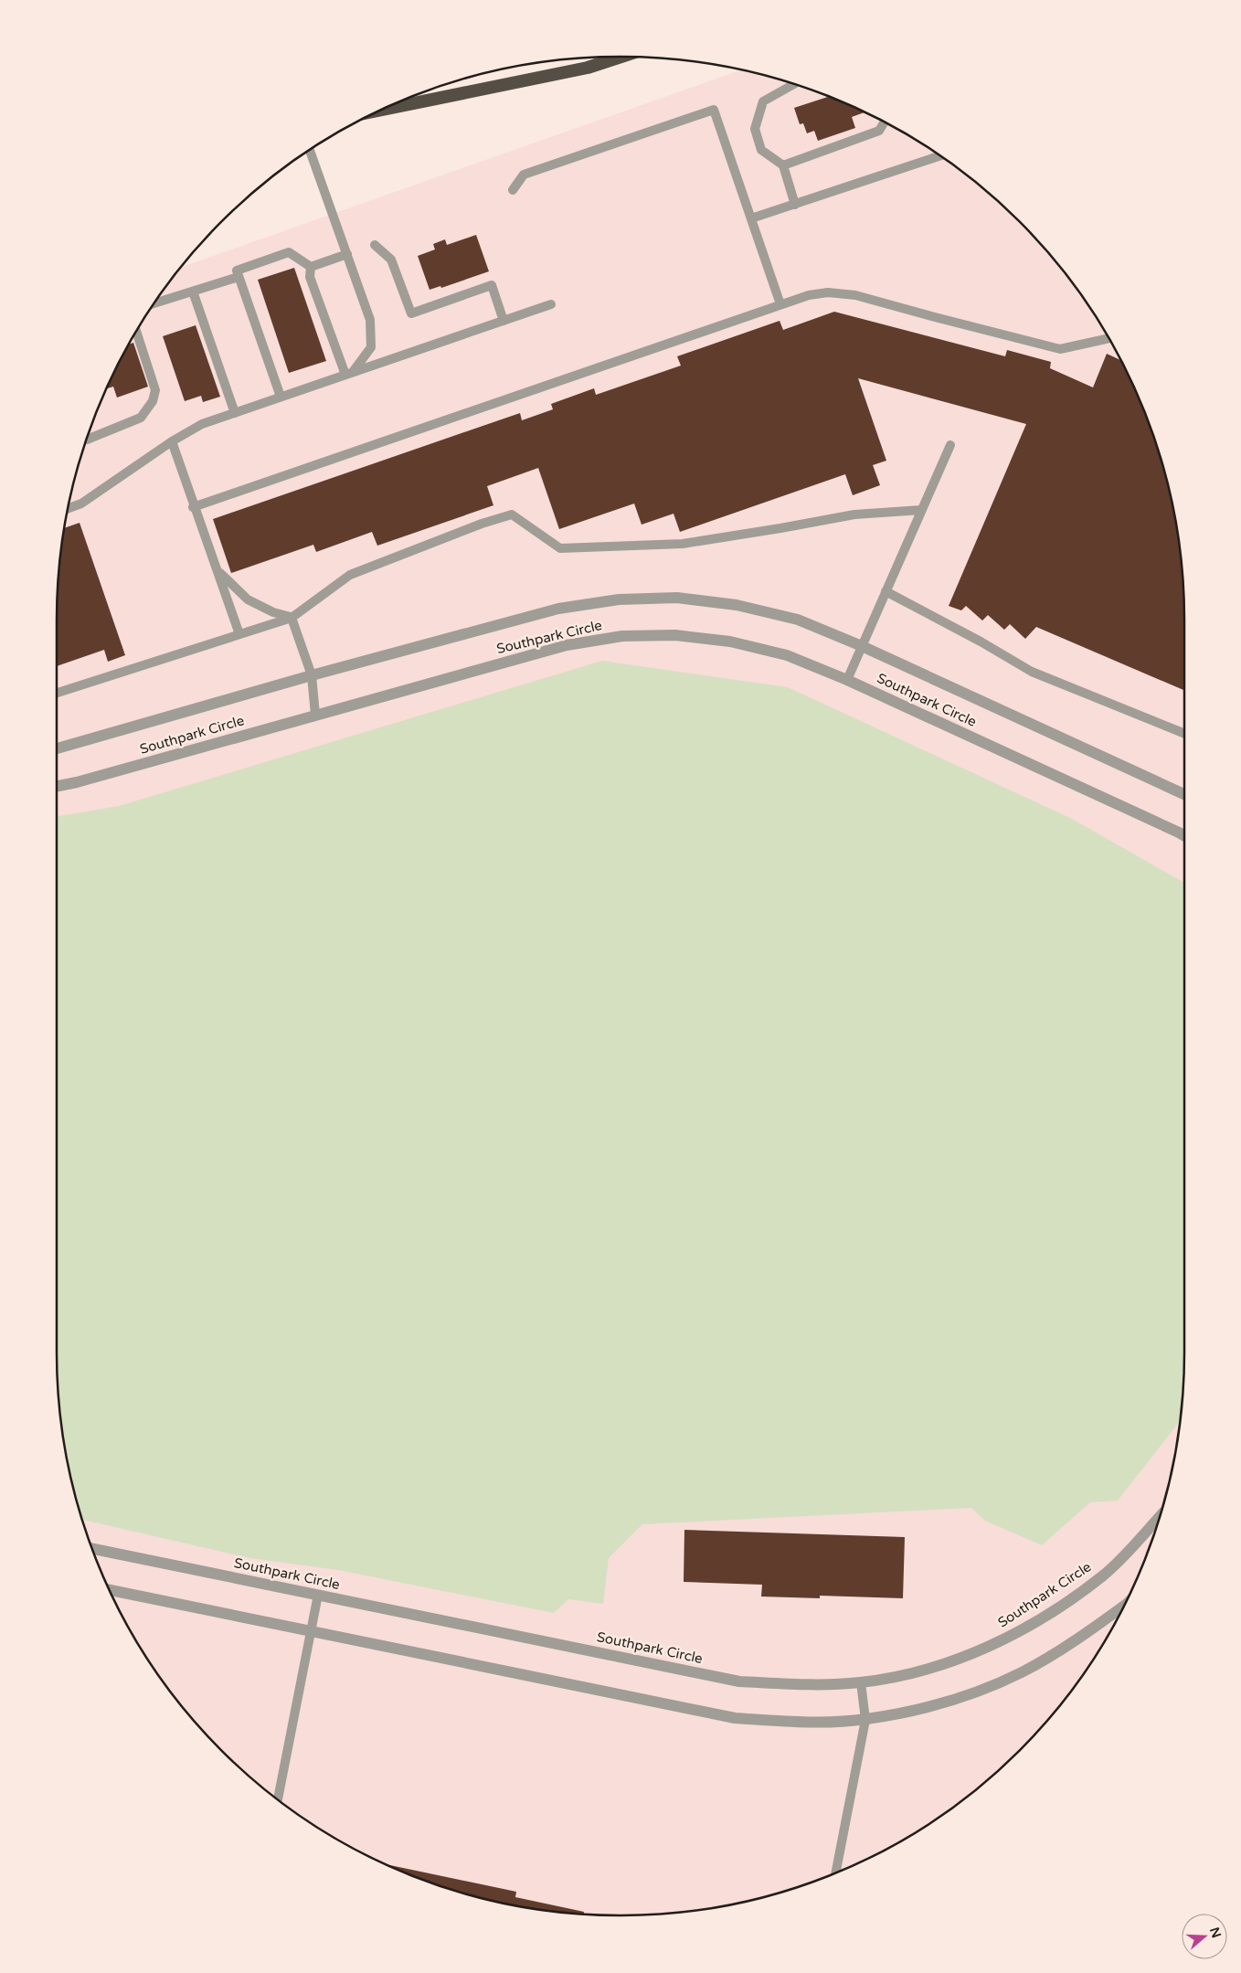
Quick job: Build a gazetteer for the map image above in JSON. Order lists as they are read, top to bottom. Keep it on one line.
{"streets":{"street":["Southpark Circle"]},"north":"right"}
